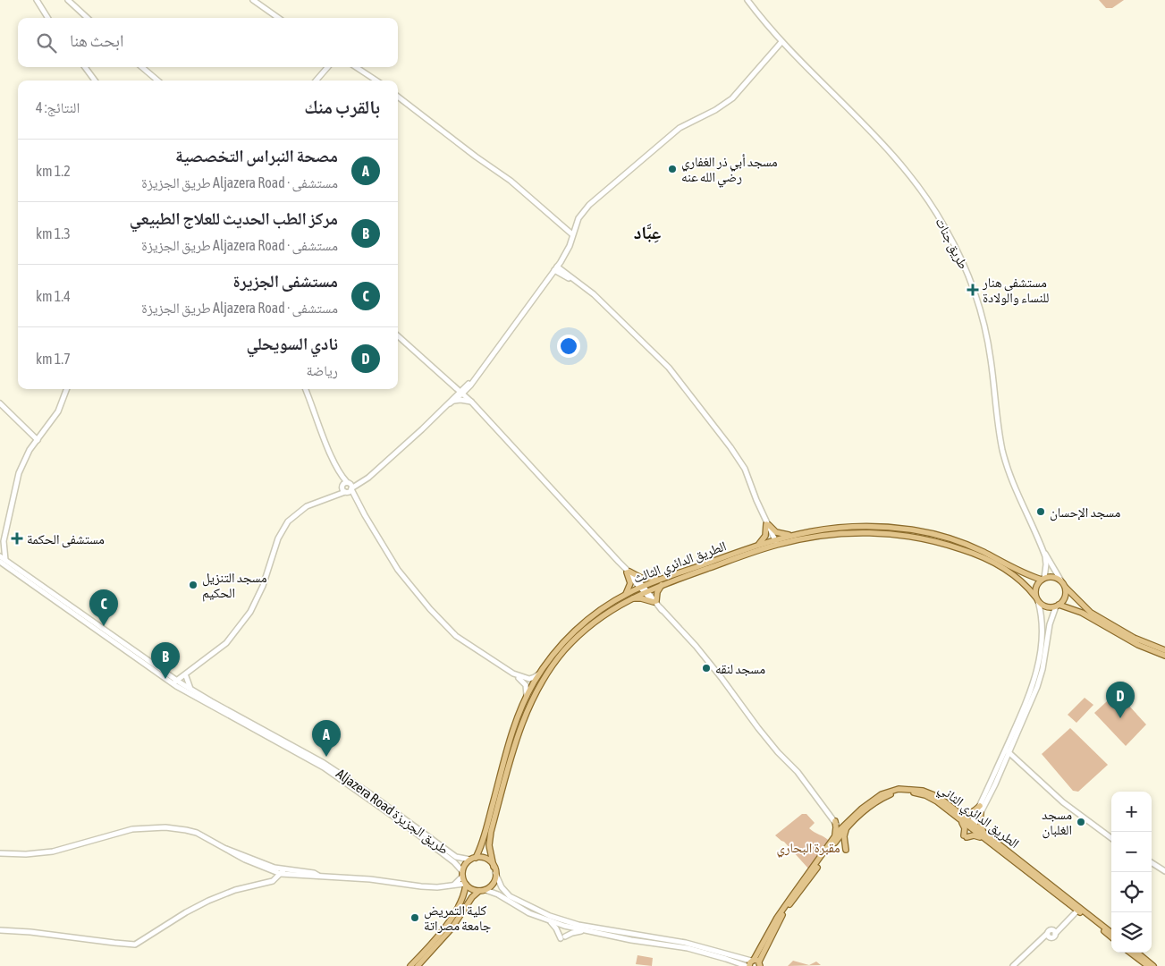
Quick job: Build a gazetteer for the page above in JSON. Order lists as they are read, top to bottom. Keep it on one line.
{"streets":{"main road":["الطريق الدائري الثالث","الطريق الدائري الثاني"],"street":["طريق جنات","Aljazera Road طريق الجزيزة"]},"crossings":[["الطريق الدائري الثالث","Aljazera Road طريق الجزيزة"]],"districts":["عِبَّاد"],"parks":["مقبرة البحاري"],"places":{"other":["مسجد أبي ذر الغفاري رضي الله عنه","مسجد الإحسان","مسجد التنزيل الحكيم","مسجد لنقه","مسجد الغلبان","كلية التمريض جامعة مصراتة"],"health":["مستشفى هنار للنساء والولادة","مستشفى الحكمة"]},"page":{"search":"ابحث هنا","heading":["بالقرب منك","النتائج: 4"],"list":[{"mark":"A","name":"مصحة النبراس التخصصية","note":"مستشفى · Aljazera Road طريق الجزيزة","value":"1.2 km"},{"mark":"B","name":"مركز الطب الحديث للعلاج الطبيعي","note":"مستشفى · Aljazera Road طريق الجزيزة","value":"1.3 km"},{"mark":"C","name":"مستشفى الجزيرة","note":"مستشفى · Aljazera Road طريق الجزيزة","value":"1.4 km"},{"mark":"D","name":"نادي السويحلي","note":"رياضة","value":"1.7 km"}],"pins":["C","B","D","A"],"map_buttons":["+","−"]}}
